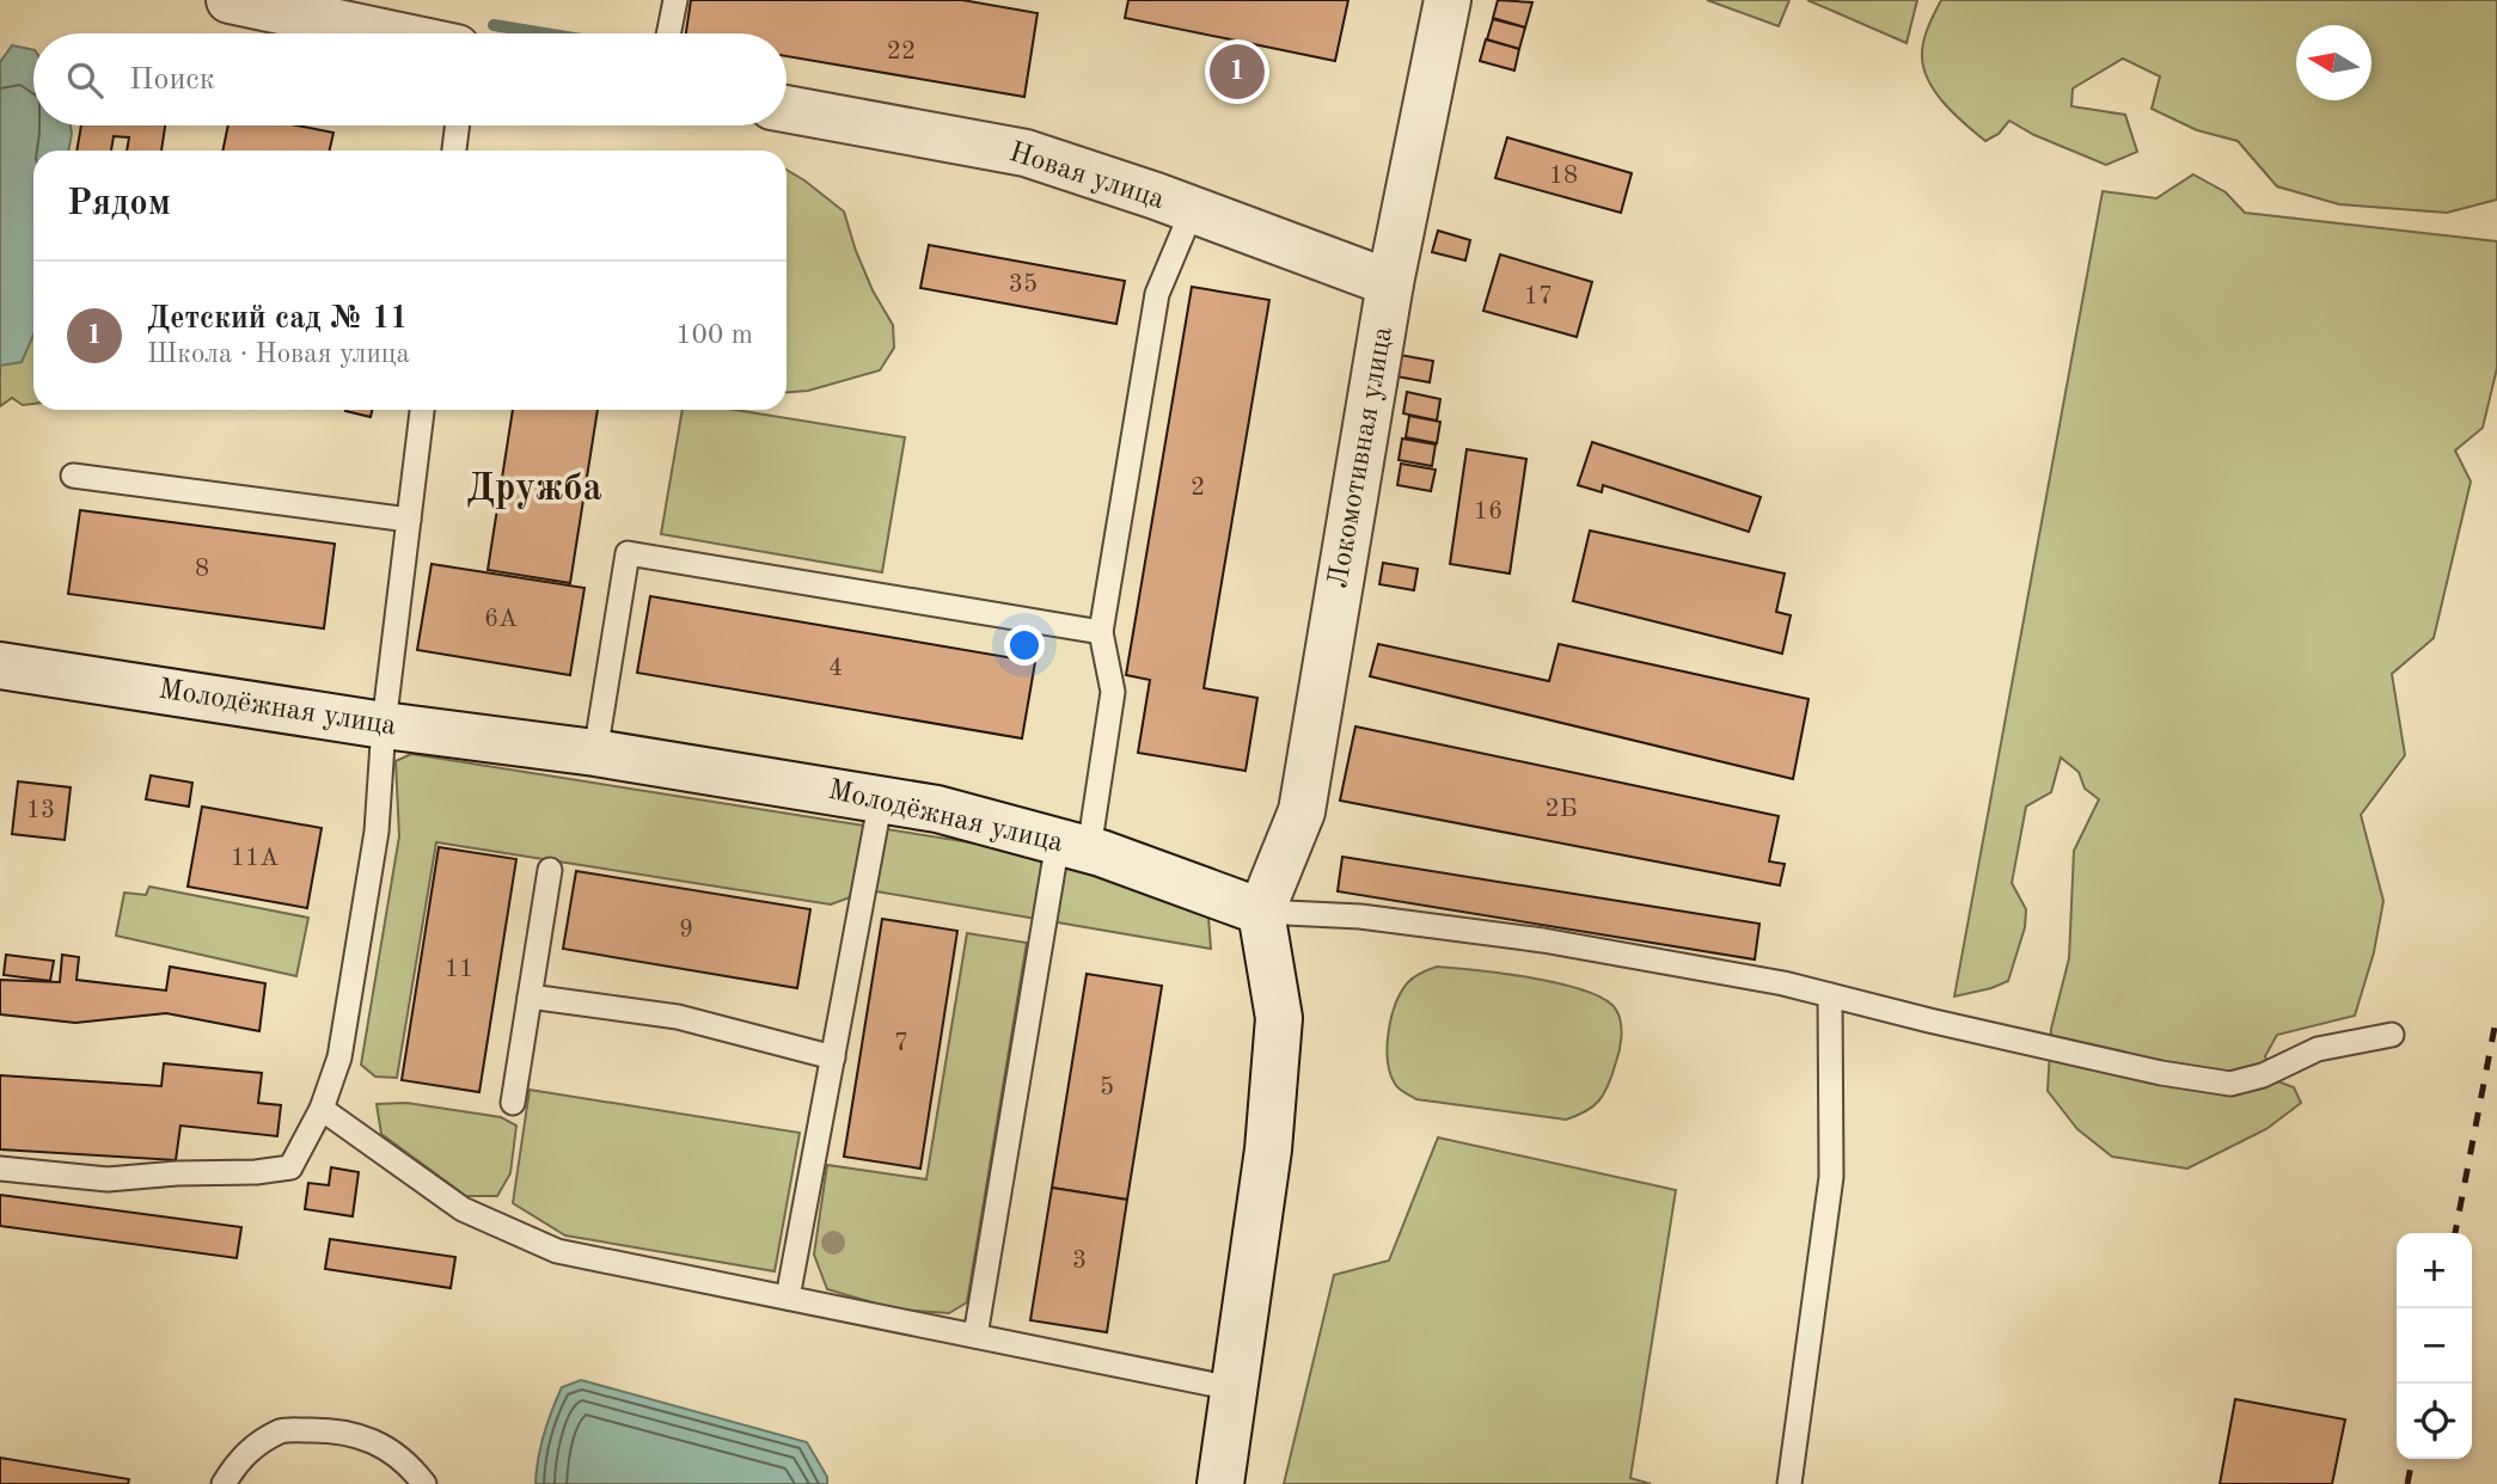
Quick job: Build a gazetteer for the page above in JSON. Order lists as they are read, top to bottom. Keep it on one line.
{"streets":{"street":["Новая улица","Локомотивная улица","Молодёжная улица"]},"crossings":[["Новая улица","Локомотивная улица"],["Локомотивная улица","Молодёжная улица"]],"districts":["Дружба"],"house_numbers":["22","18","35","17","2","16","8","6А","4","2Б","13","11А","9","11","7","5","3"],"north":"left","page":{"search":"Поиск","pins":"1","heading":"Рядом","list":[{"mark":"1","name":"Детский сад № 11","note":"Школа · Новая улица","value":"100 m"}],"map_buttons":["+","−"]}}
